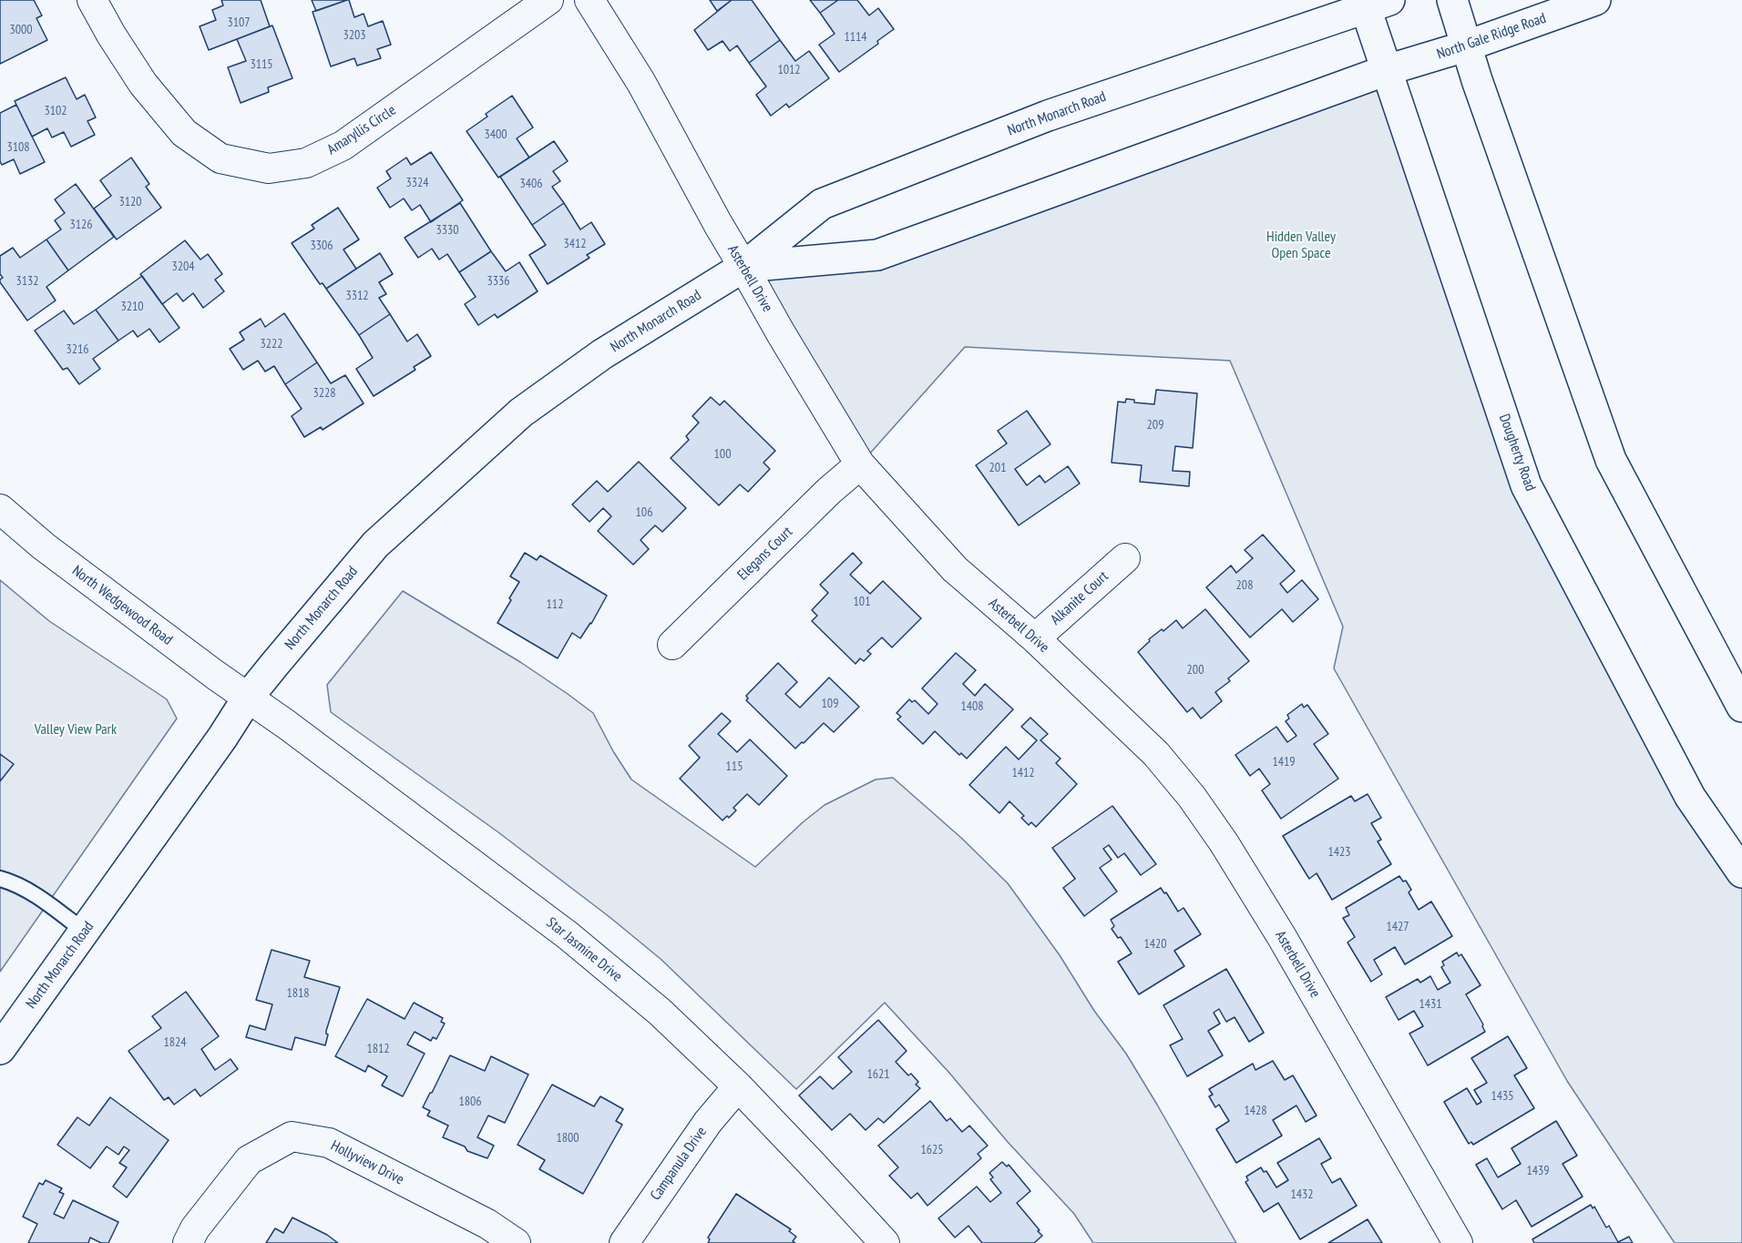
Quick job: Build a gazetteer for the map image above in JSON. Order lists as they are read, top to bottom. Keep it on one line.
{"streets":{"street":["North Gale Ridge Road","North Monarch Road","Amaryllis Circle","Asterbell Drive","Dougherty Road","Elegans Court","Alkanite Court","North Wedgewood Road","Star Jasmine Drive","Hollyview Drive","Campanula Drive"]},"crossings":[["North Gale Ridge Road","North Monarch Road"],["North Gale Ridge Road","Dougherty Road"],["North Monarch Road","Asterbell Drive"],["North Monarch Road","Dougherty Road"],["North Monarch Road","North Wedgewood Road"],["North Monarch Road","Star Jasmine Drive"],["Asterbell Drive","Elegans Court"],["Asterbell Drive","Alkanite Court"],["North Wedgewood Road","Star Jasmine Drive"],["Star Jasmine Drive","Campanula Drive"]],"parks":["Hidden Valley Open Space","Valley View Park"],"house_numbers":["3107","3000","3203","1114","3115","1012","3102","3400","3108","3324","3406","3120","3126","3330","3412","3306","3204","3132","3336","3312","3210","3222","3216","3228","209","100","201","106","208","101","112","200","109","1408","1419","115","1412","1423","1427","1420","1818","1431","1824","1812","1621","1435","1806","1428","1800","1625","1439","1432"]}
